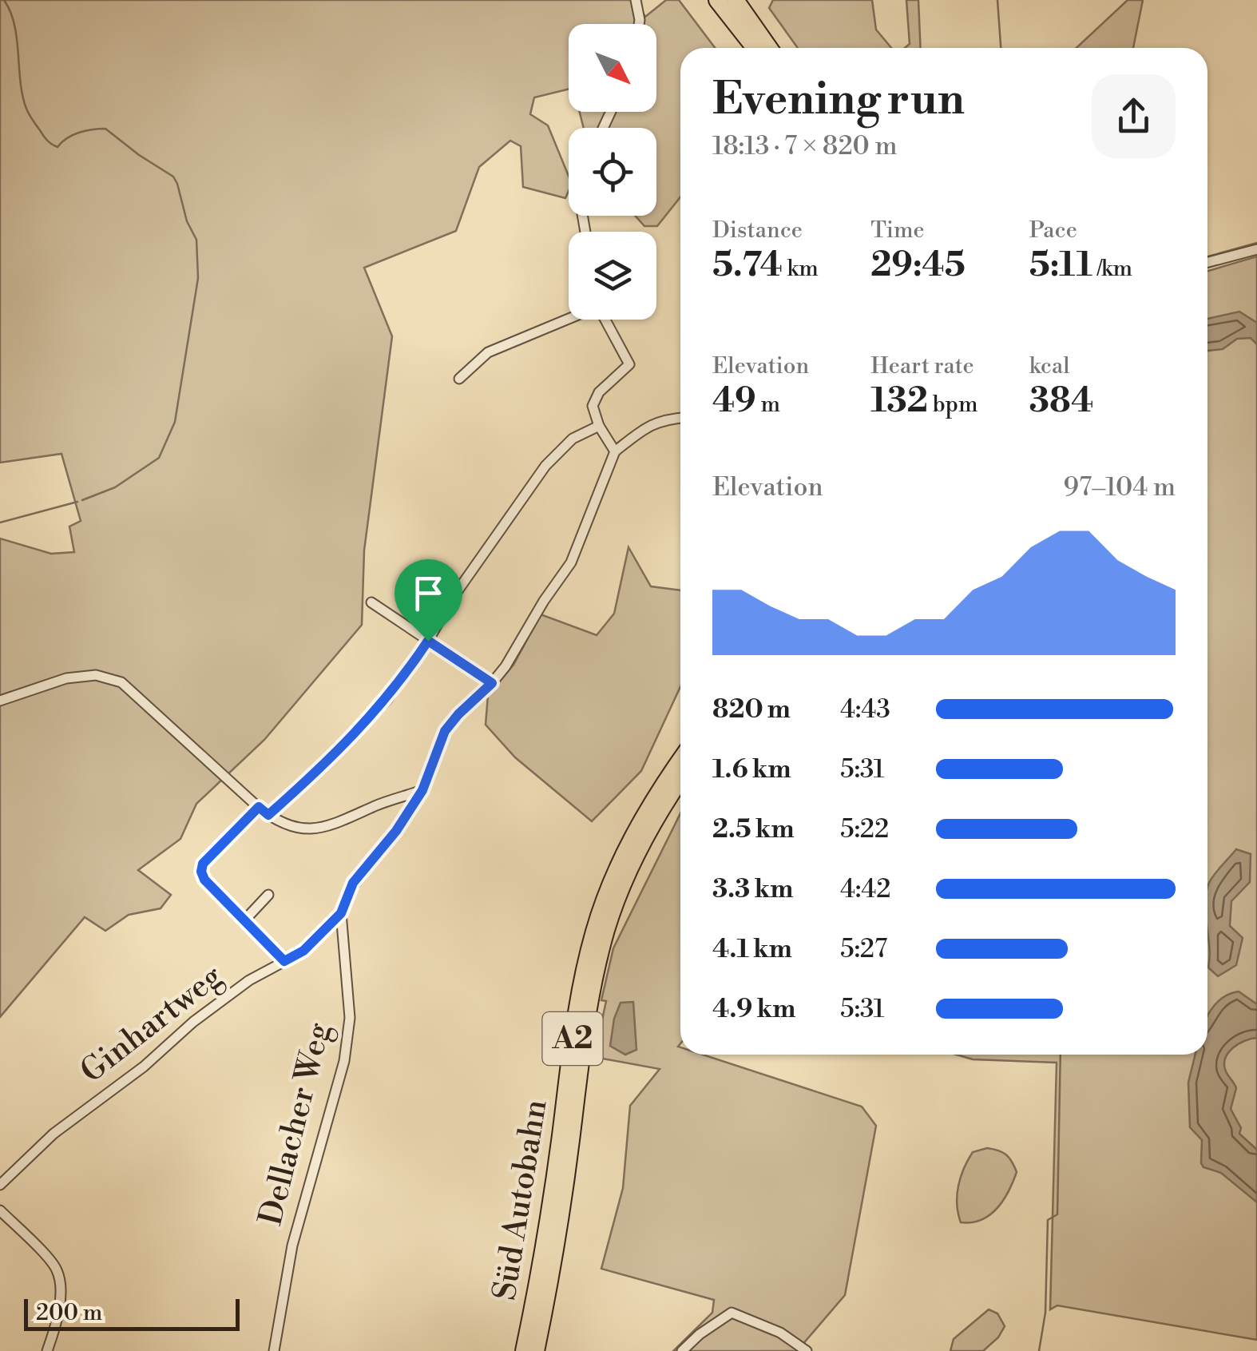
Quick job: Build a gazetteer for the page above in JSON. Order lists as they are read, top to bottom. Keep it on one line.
{"streets":{"highway":["A2","Süd Autobahn"],"street":["Ginhartweg","Dellacher Weg"]},"crossings":[["Ginhartweg","Dellacher Weg"]],"scale_bar":"200 m","north":"bottom right","page":{"heading":["Evening run","18:13 · 7 × 820 m"],"stats":[["Distance","5.74 km"],["Time","29:45"],["Pace","5:11 /km"],["Elevation","49 m"],["Heart rate","132 bpm"],["kcal","384"]],"chart":["Elevation","97–104 m"],"list":[{"name":"820 m","note":"4:43"},{"name":"1.6 km","note":"5:31"},{"name":"2.5 km","note":"5:22"},{"name":"3.3 km","note":"4:42"},{"name":"4.1 km","note":"5:27"},{"name":"4.9 km","note":"5:31"}],"scale":"200 m"}}
